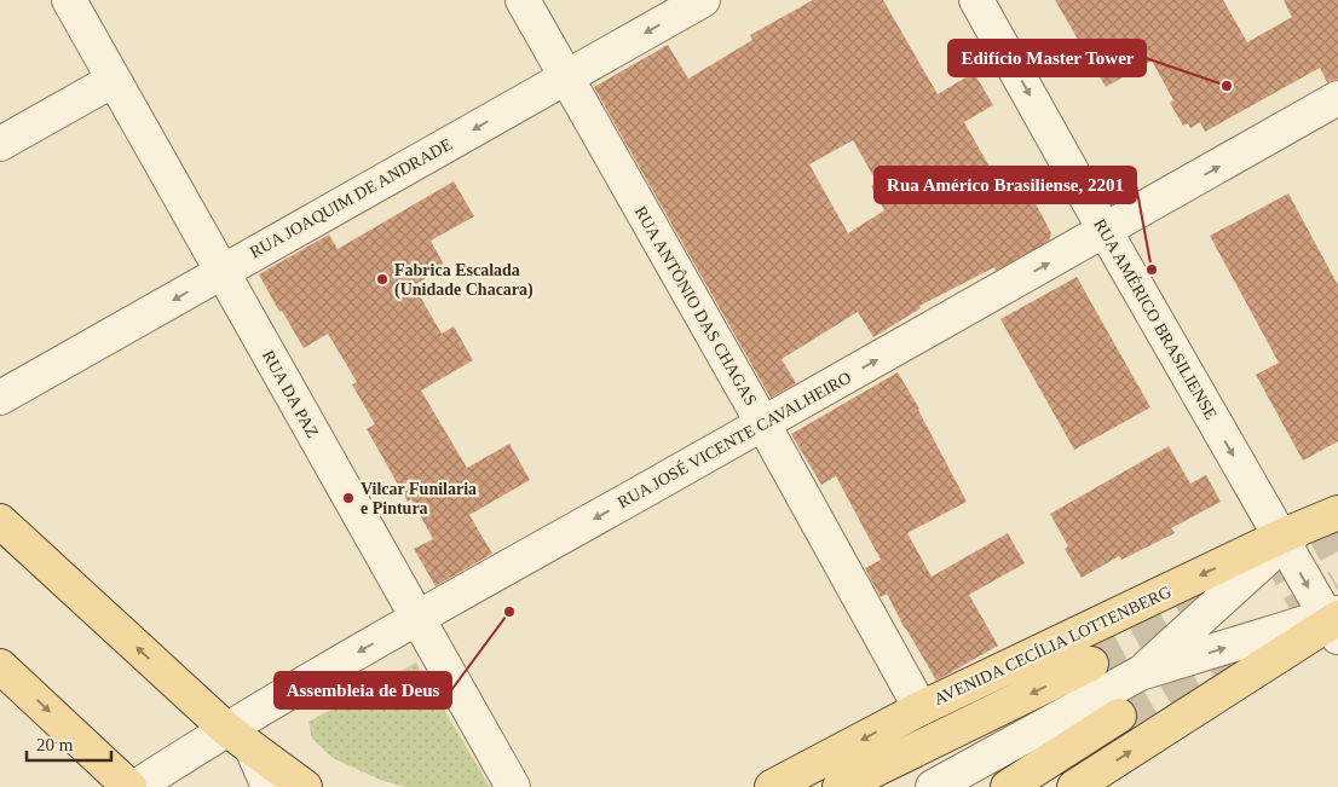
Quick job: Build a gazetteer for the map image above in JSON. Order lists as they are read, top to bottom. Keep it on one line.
{"streets":{"main road":["AVENIDA CECÍLIA LOTTENBERG"],"street":["RUA JOAQUIM DE ANDRADE","RUA ANTÔNIO DAS CHAGAS","RUA AMÉRICO BRASILIENSE","RUA DA PAZ","RUA JOSÉ VICENTE CAVALHEIRO"]},"crossings":[["RUA JOAQUIM DE ANDRADE","RUA ANTÔNIO DAS CHAGAS"],["RUA JOAQUIM DE ANDRADE","RUA DA PAZ"],["RUA ANTÔNIO DAS CHAGAS","RUA JOSÉ VICENTE CAVALHEIRO"],["RUA ANTÔNIO DAS CHAGAS","AVENIDA CECÍLIA LOTTENBERG"],["RUA AMÉRICO BRASILIENSE","RUA JOSÉ VICENTE CAVALHEIRO"],["RUA AMÉRICO BRASILIENSE","AVENIDA CECÍLIA LOTTENBERG"],["RUA DA PAZ","RUA JOSÉ VICENTE CAVALHEIRO"]],"one_way":["RUA JOAQUIM DE ANDRADE","RUA AMÉRICO BRASILIENSE"],"places":["Edifício Master Tower","Rua Américo Brasiliense, 2201","Fabrica Escalada (Unidade Chacara)","Vilcar Funilaria e Pintura","Assembleia de Deus"],"scale_bar":"20 m"}
